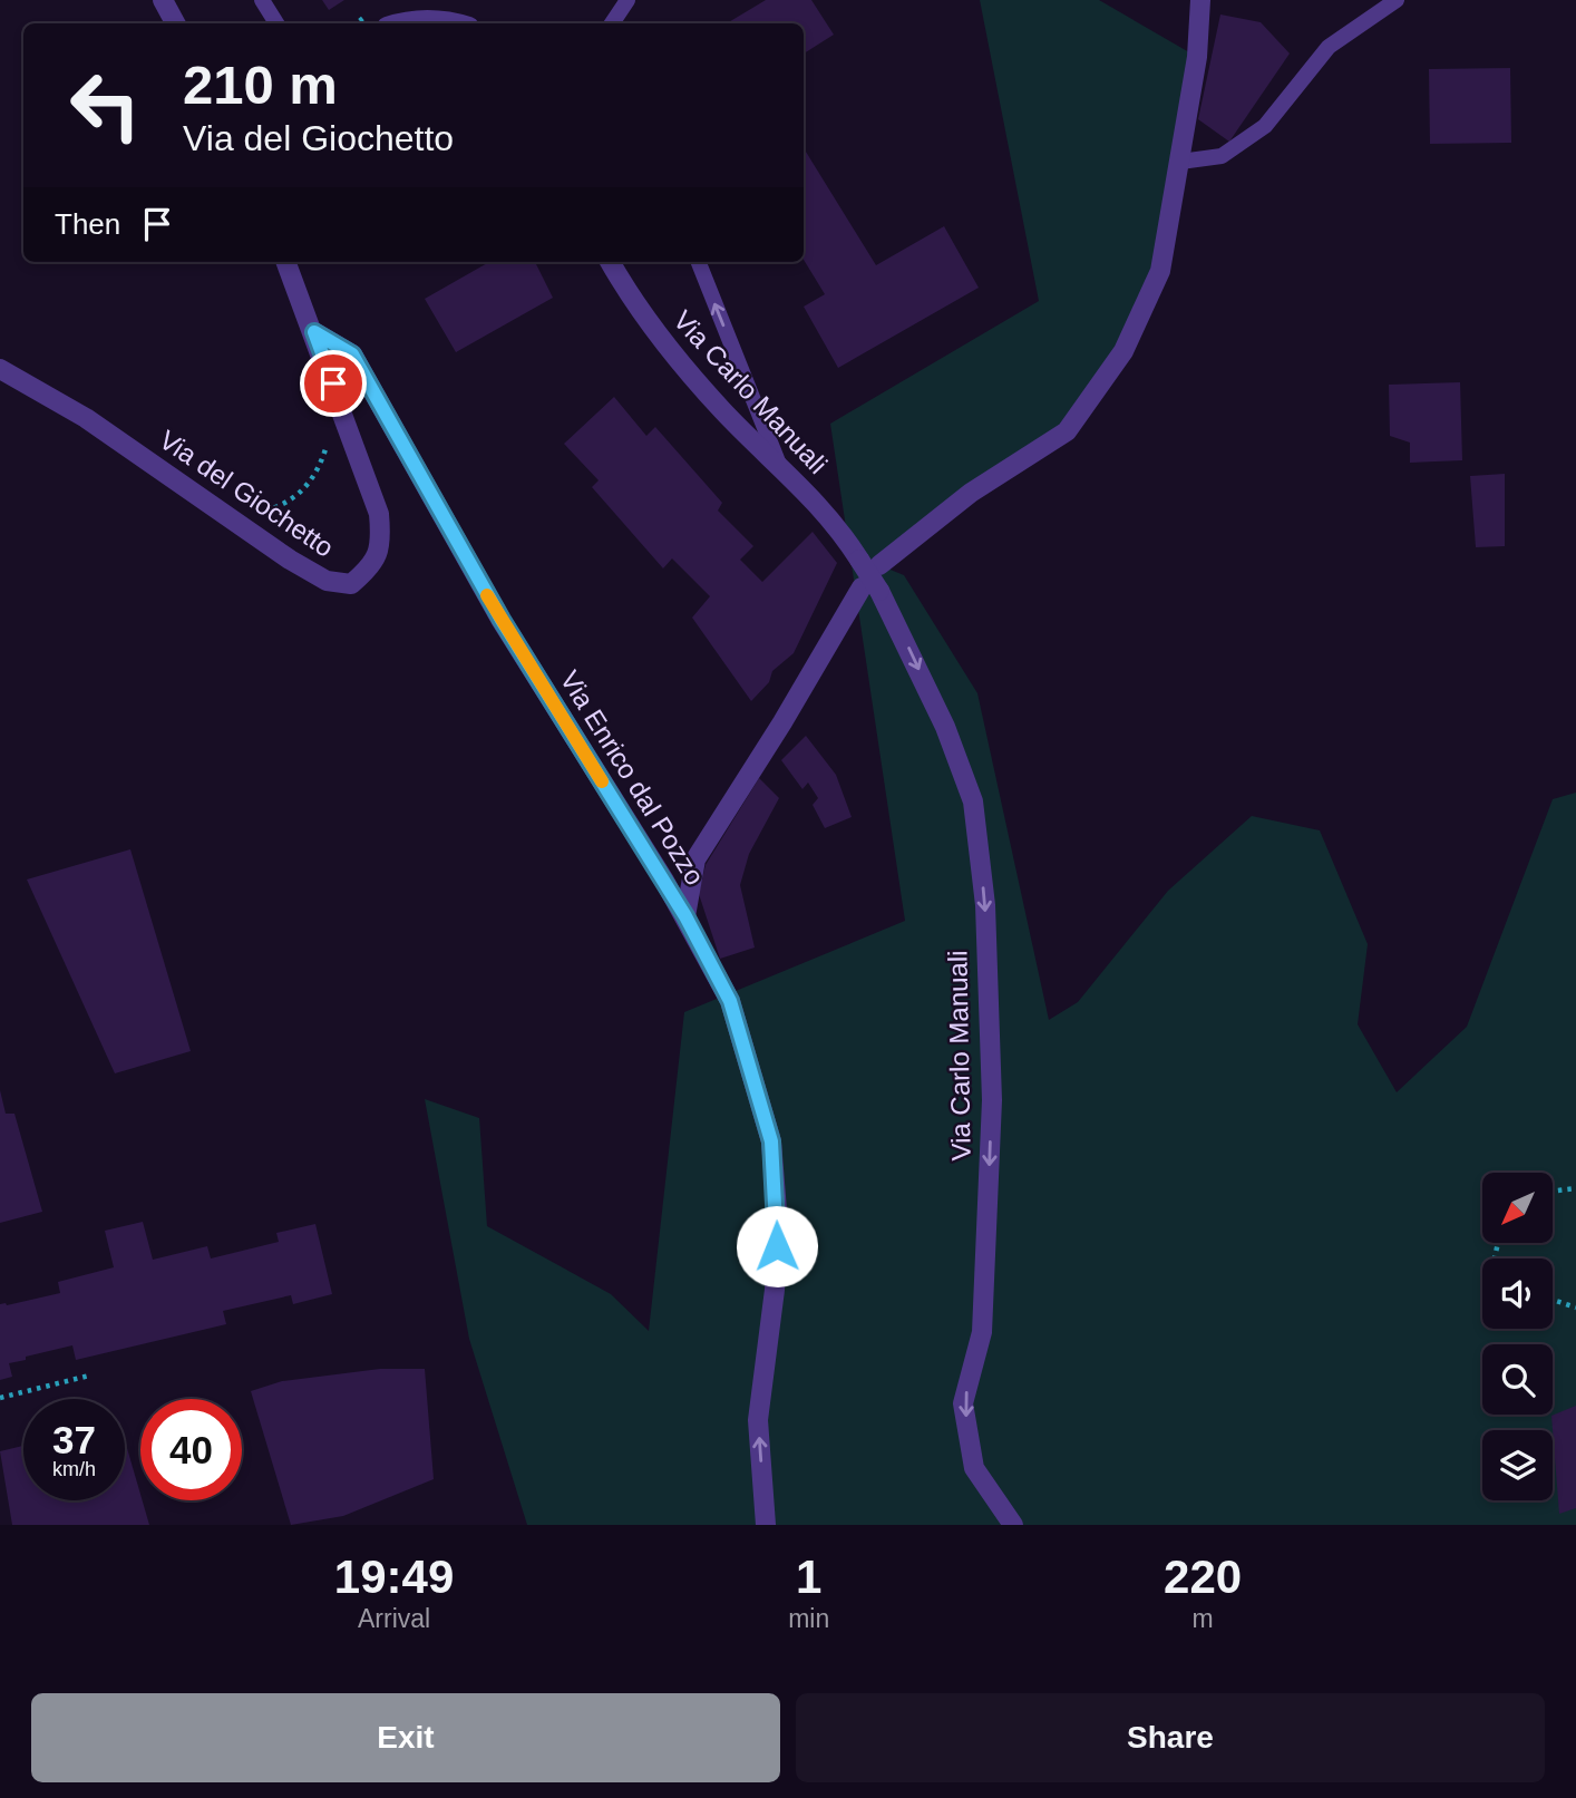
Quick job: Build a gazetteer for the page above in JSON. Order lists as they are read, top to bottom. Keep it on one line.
{"streets":{"street":["Via Carlo Manuali","Via del Giochetto","Via Enrico dal Pozzo"]},"crossings":[["Via del Giochetto","Via Enrico dal Pozzo"]],"one_way":["Via Carlo Manuali","Via Enrico dal Pozzo"],"north":"bottom left","page":{"turn":["210 m","Via del Giochetto"],"then":"Then","speed":"37 km/h","limit":"40","eta":["19:49","Arrival","1","min","220","m"],"buttons":["Exit","Share"]}}
